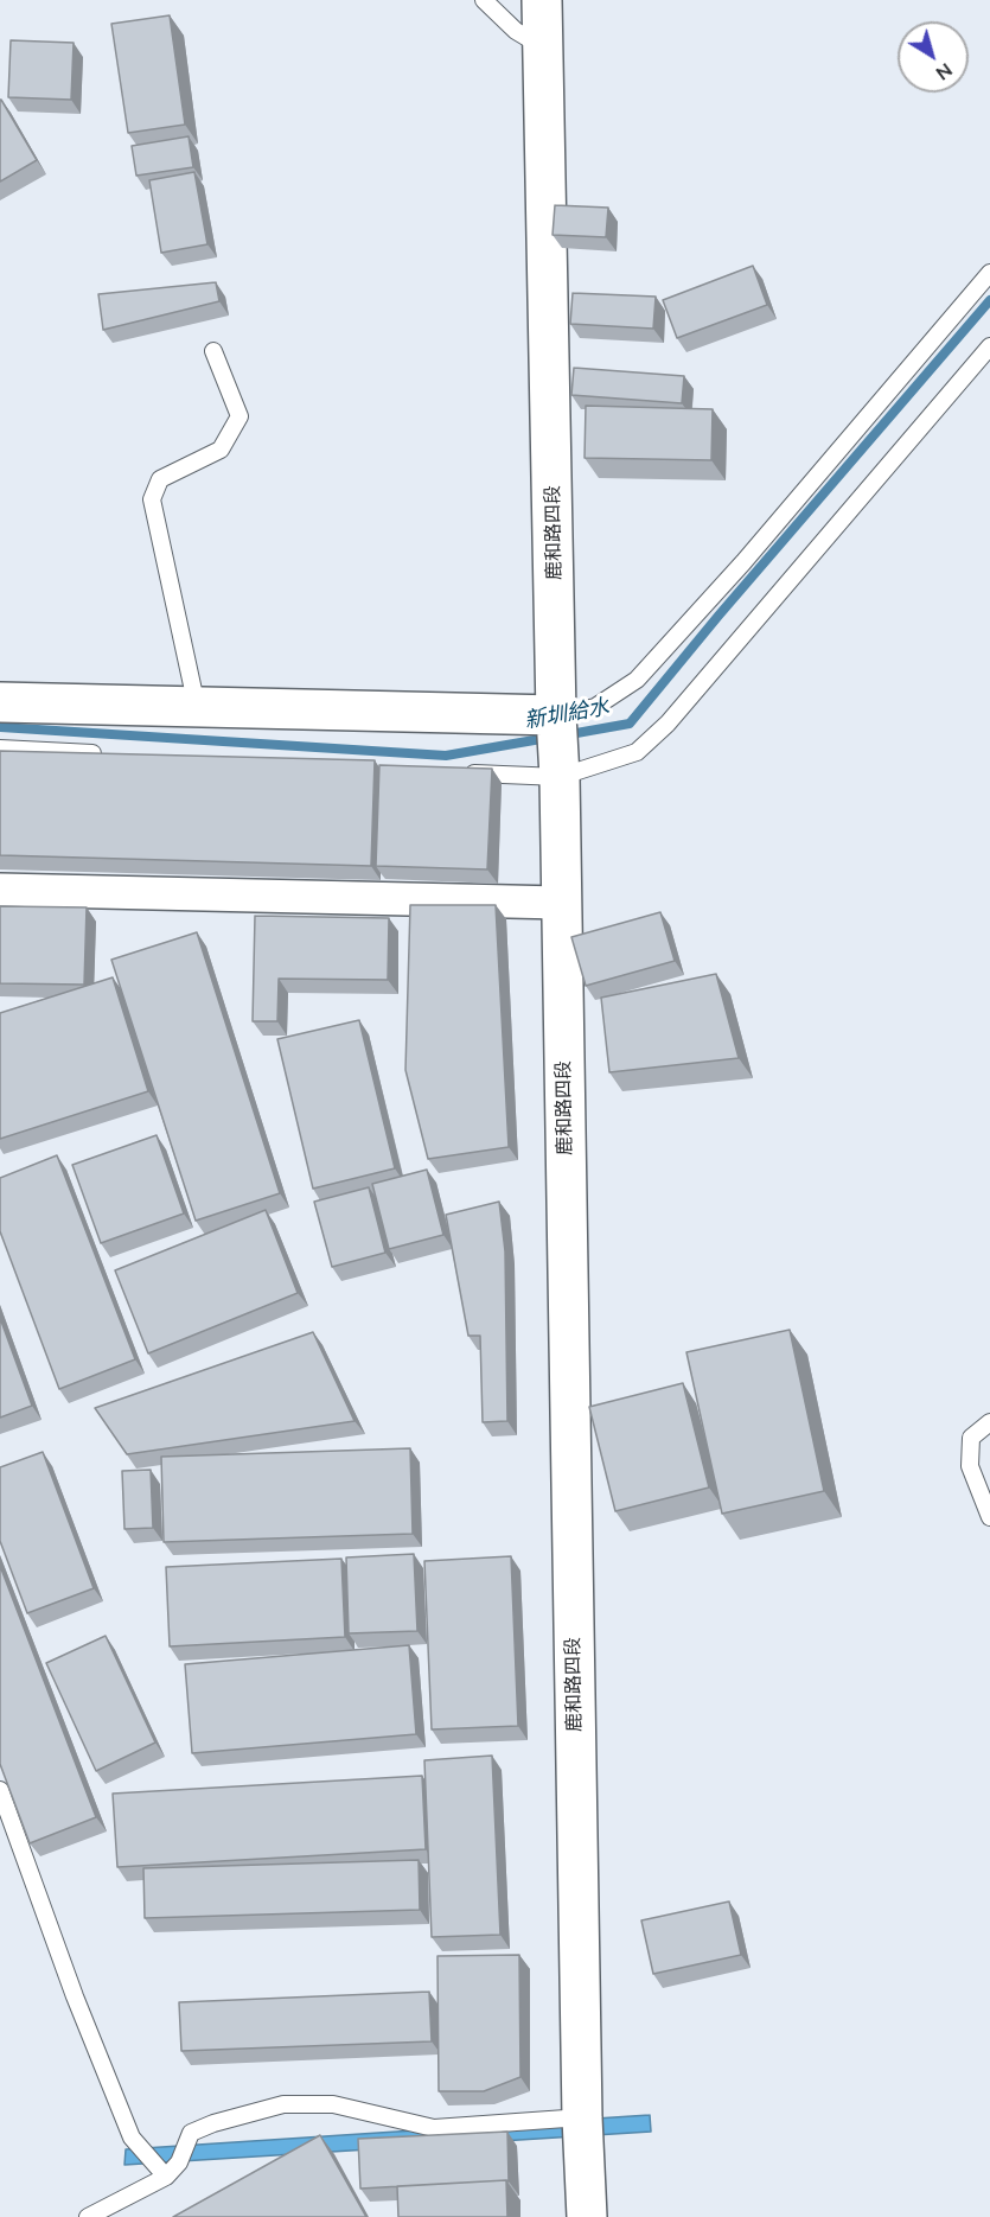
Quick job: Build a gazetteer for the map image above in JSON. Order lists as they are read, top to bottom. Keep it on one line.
{"streets":{"main road":["鹿和路四段"]},"water":["新圳給水"],"north":"bottom right"}
